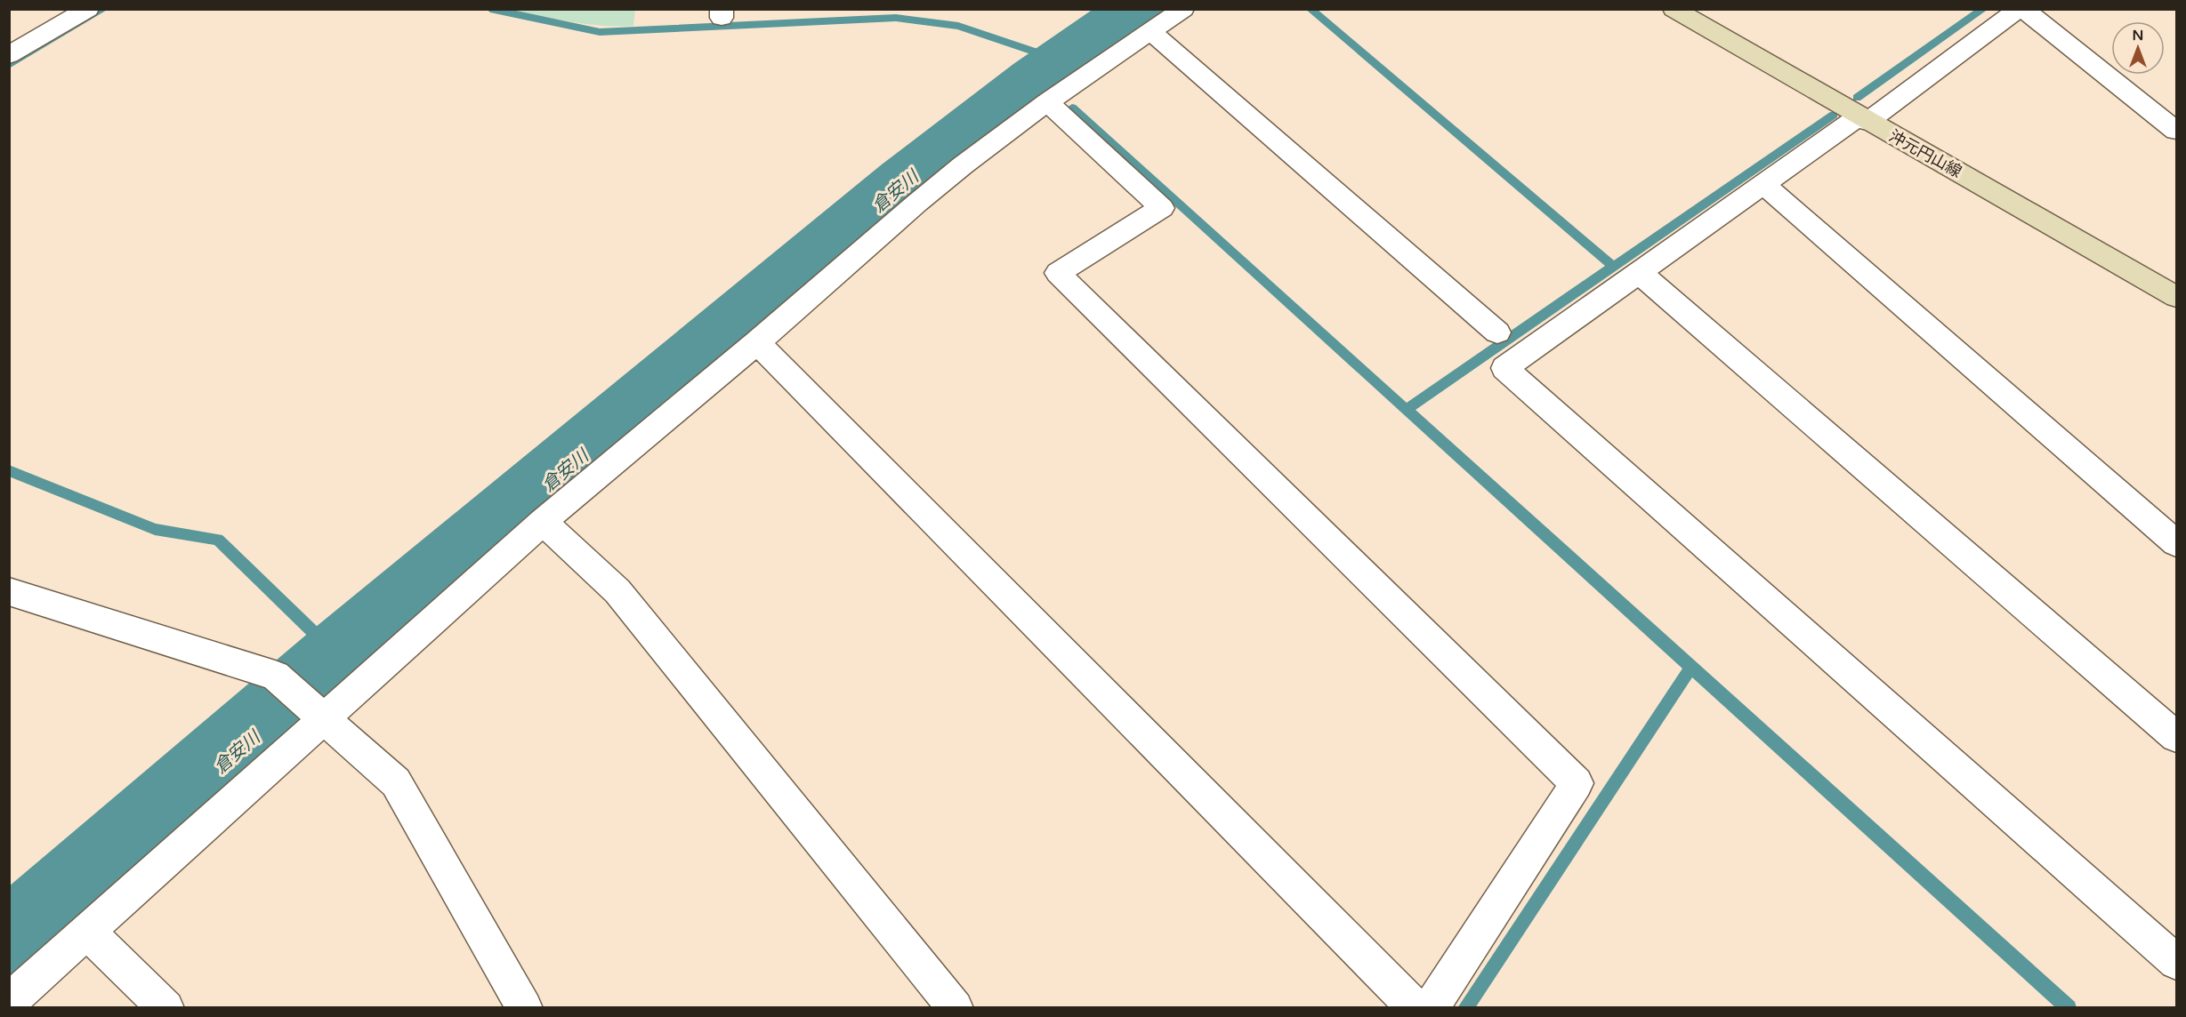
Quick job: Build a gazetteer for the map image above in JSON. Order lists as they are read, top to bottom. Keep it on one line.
{"streets":{"main road":["沖元円山線"]},"water":["倉安川"],"north":"top"}
